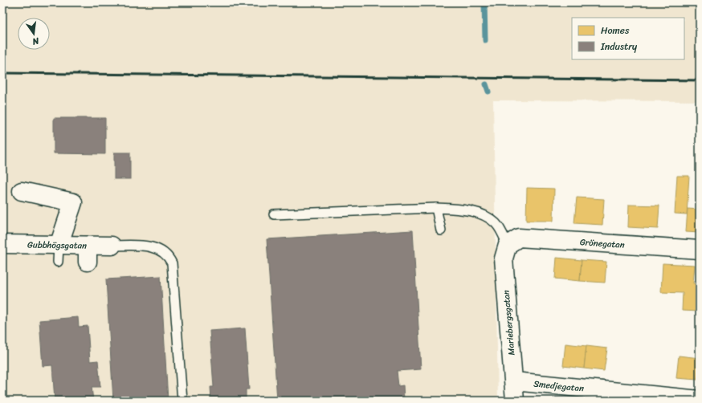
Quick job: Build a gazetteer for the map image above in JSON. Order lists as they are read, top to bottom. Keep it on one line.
{"streets":{"street":["Grönegatan","Gubbhögsgatan","Mariebergsgatan","Smedjegatan"]},"crossings":[["Grönegatan","Mariebergsgatan"],["Mariebergsgatan","Smedjegatan"]],"legend":["Homes","Industry"],"north":"bottom"}
